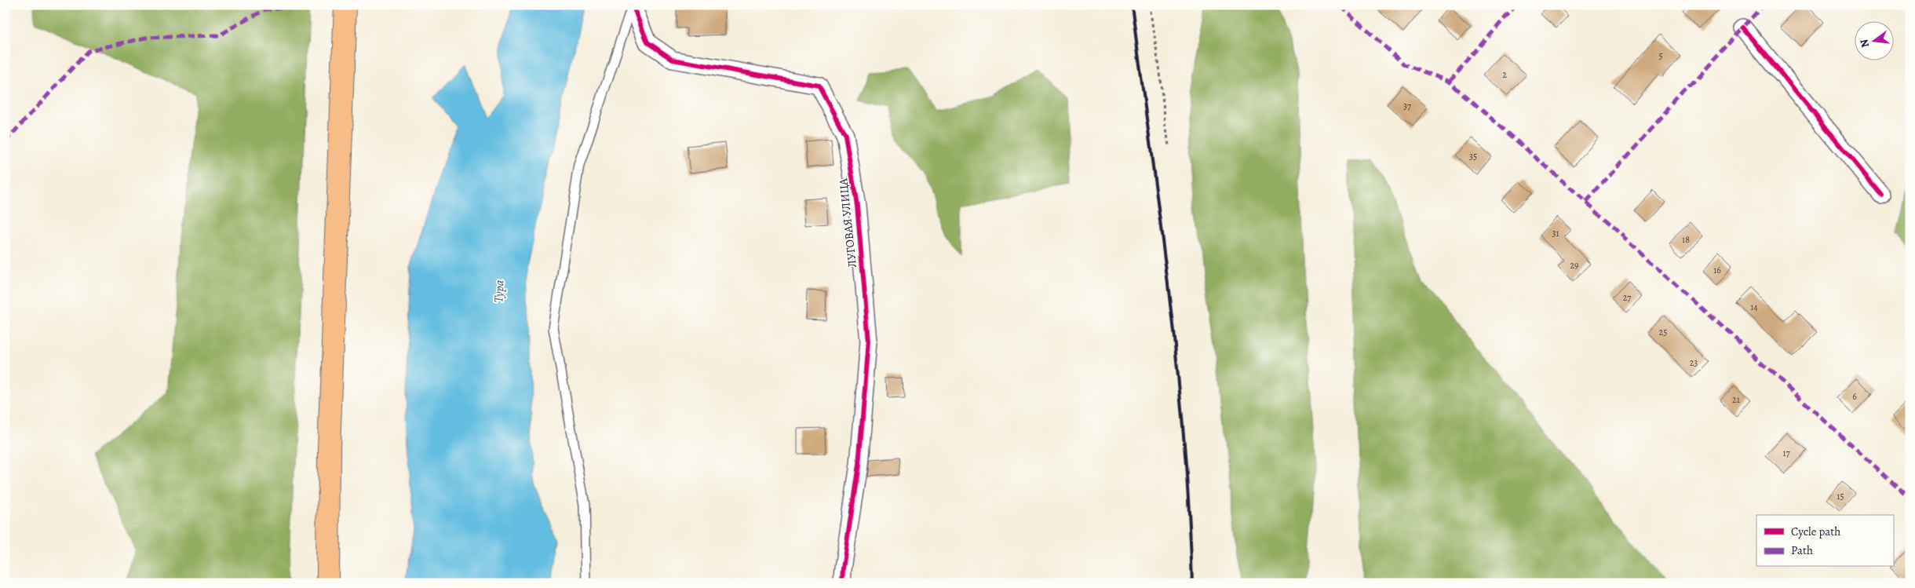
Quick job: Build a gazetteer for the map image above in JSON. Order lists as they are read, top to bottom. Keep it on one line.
{"streets":{"street":["ЛУГОВАЯ УЛИЦА"]},"water":["Тура"],"house_numbers":["5","2","37","35","31","18","29","16","27","14","25","23","6","21","17","15"],"legend":["Cycle path","Path"],"north":"left"}
